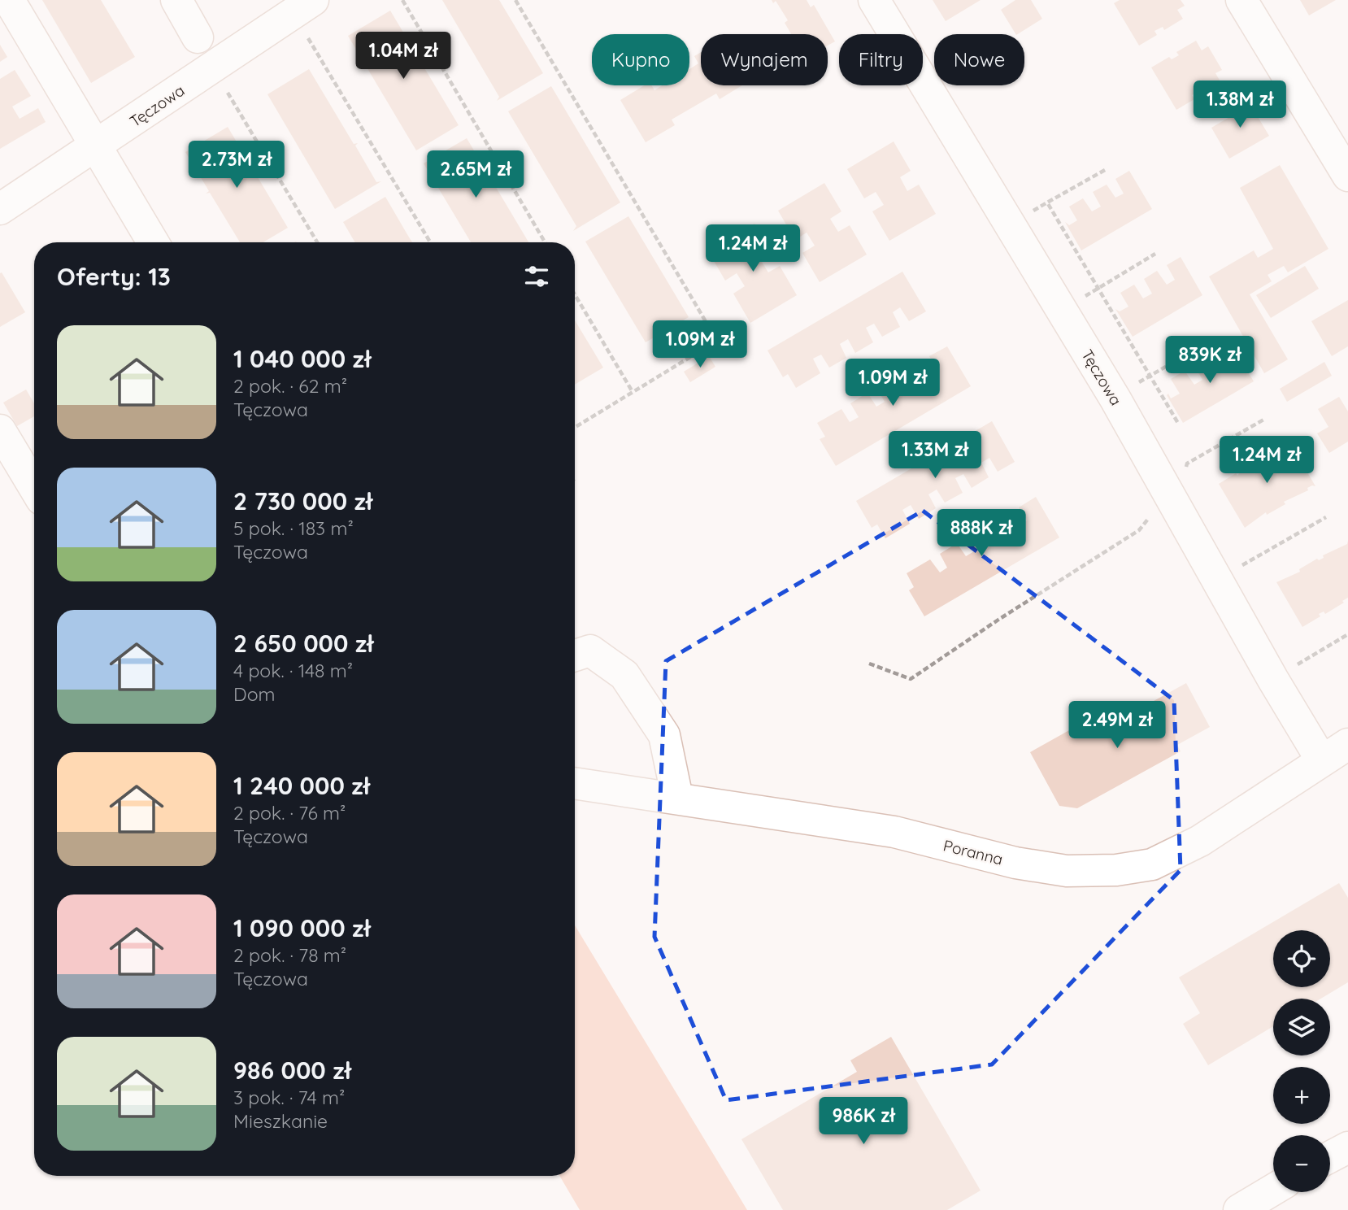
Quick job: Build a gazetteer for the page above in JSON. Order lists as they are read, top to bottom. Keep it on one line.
{"streets":{"street":["Tęczowa","Poranna"]},"crossings":[["Tęczowa","Poranna"]],"page":{"price":["1.04M zł","1.38M zł","2.73M zł","2.65M zł","1.24M zł","1.09M zł","839K zł","1.09M zł","1.33M zł","1.24M zł","888K zł","2.49M zł","986K zł"],"chip":["Kupno","Wynajem","Filtry","Nowe"],"heading":"Oferty: 13","list":[{"name":"1 040 000 zł","note":"2 pok. · 62 m² · Tęczowa"},{"name":"2 730 000 zł","note":"5 pok. · 183 m² · Tęczowa"},{"name":"2 650 000 zł","note":"4 pok. · 148 m² · Dom"},{"name":"1 240 000 zł","note":"2 pok. · 76 m² · Tęczowa"},{"name":"1 090 000 zł","note":"2 pok. · 78 m² · Tęczowa"},{"name":"986 000 zł","note":"3 pok. · 74 m² · Mieszkanie"}],"map_buttons":["+","−"]}}
